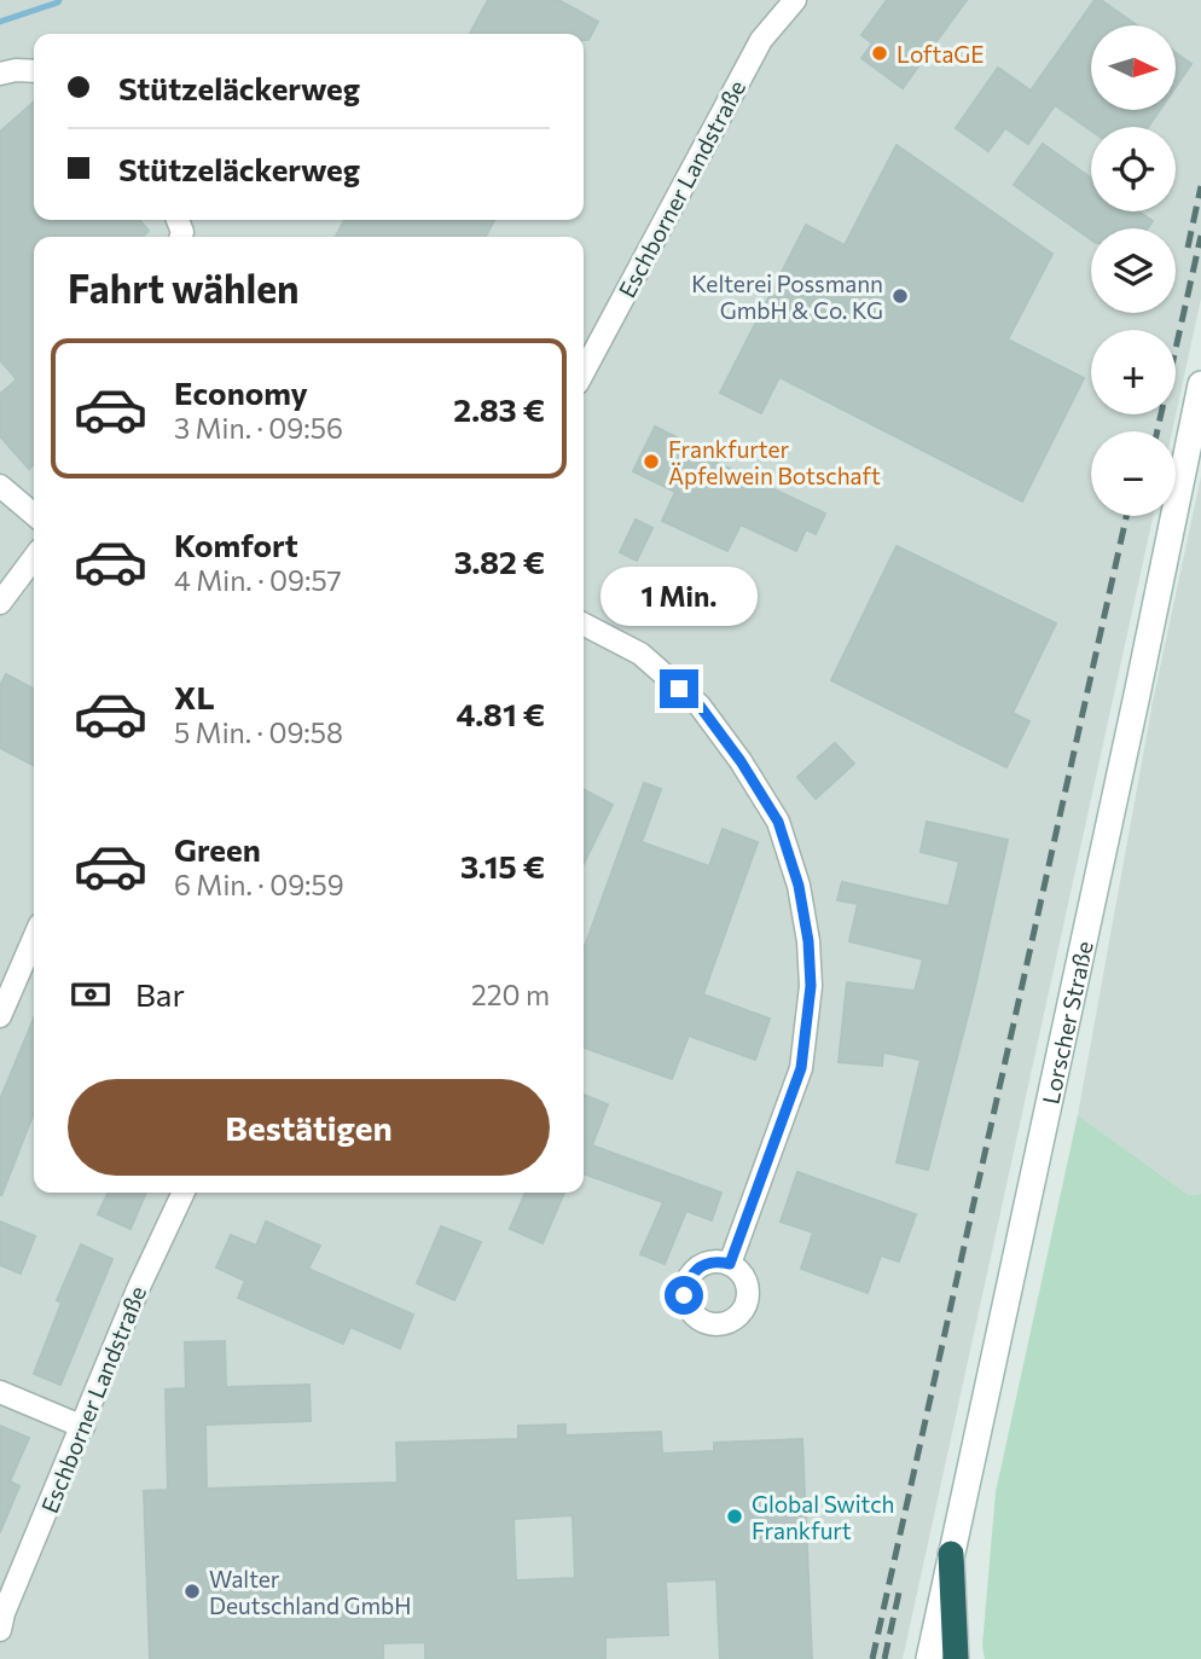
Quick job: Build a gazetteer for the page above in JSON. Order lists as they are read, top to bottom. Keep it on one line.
{"streets":{"main road":["Lorscher Straße"],"street":["Eschborner Landstraße"]},"places":["LoftaGE","Kelterei Possmann GmbH & Co. KG","Frankfurter Äpfelwein Botschaft","Global Switch Frankfurt","Walter Deutschland GmbH"],"north":"right","page":{"map_buttons":["+","−"],"banner":["Stützeläckerweg","Stützeläckerweg"],"heading":"Fahrt wählen","list":[{"name":"Economy","note":"3 Min. · 09:56","value":"2.83 €"},{"name":"Komfort","note":"4 Min. · 09:57","value":"3.82 €"},{"name":"XL","note":"5 Min. · 09:58","value":"4.81 €"},{"name":"Green","note":"6 Min. · 09:59","value":"3.15 €"}],"bubble":"1 Min.","pay":["Bar","220 m"],"buttons":"Bestätigen"}}
